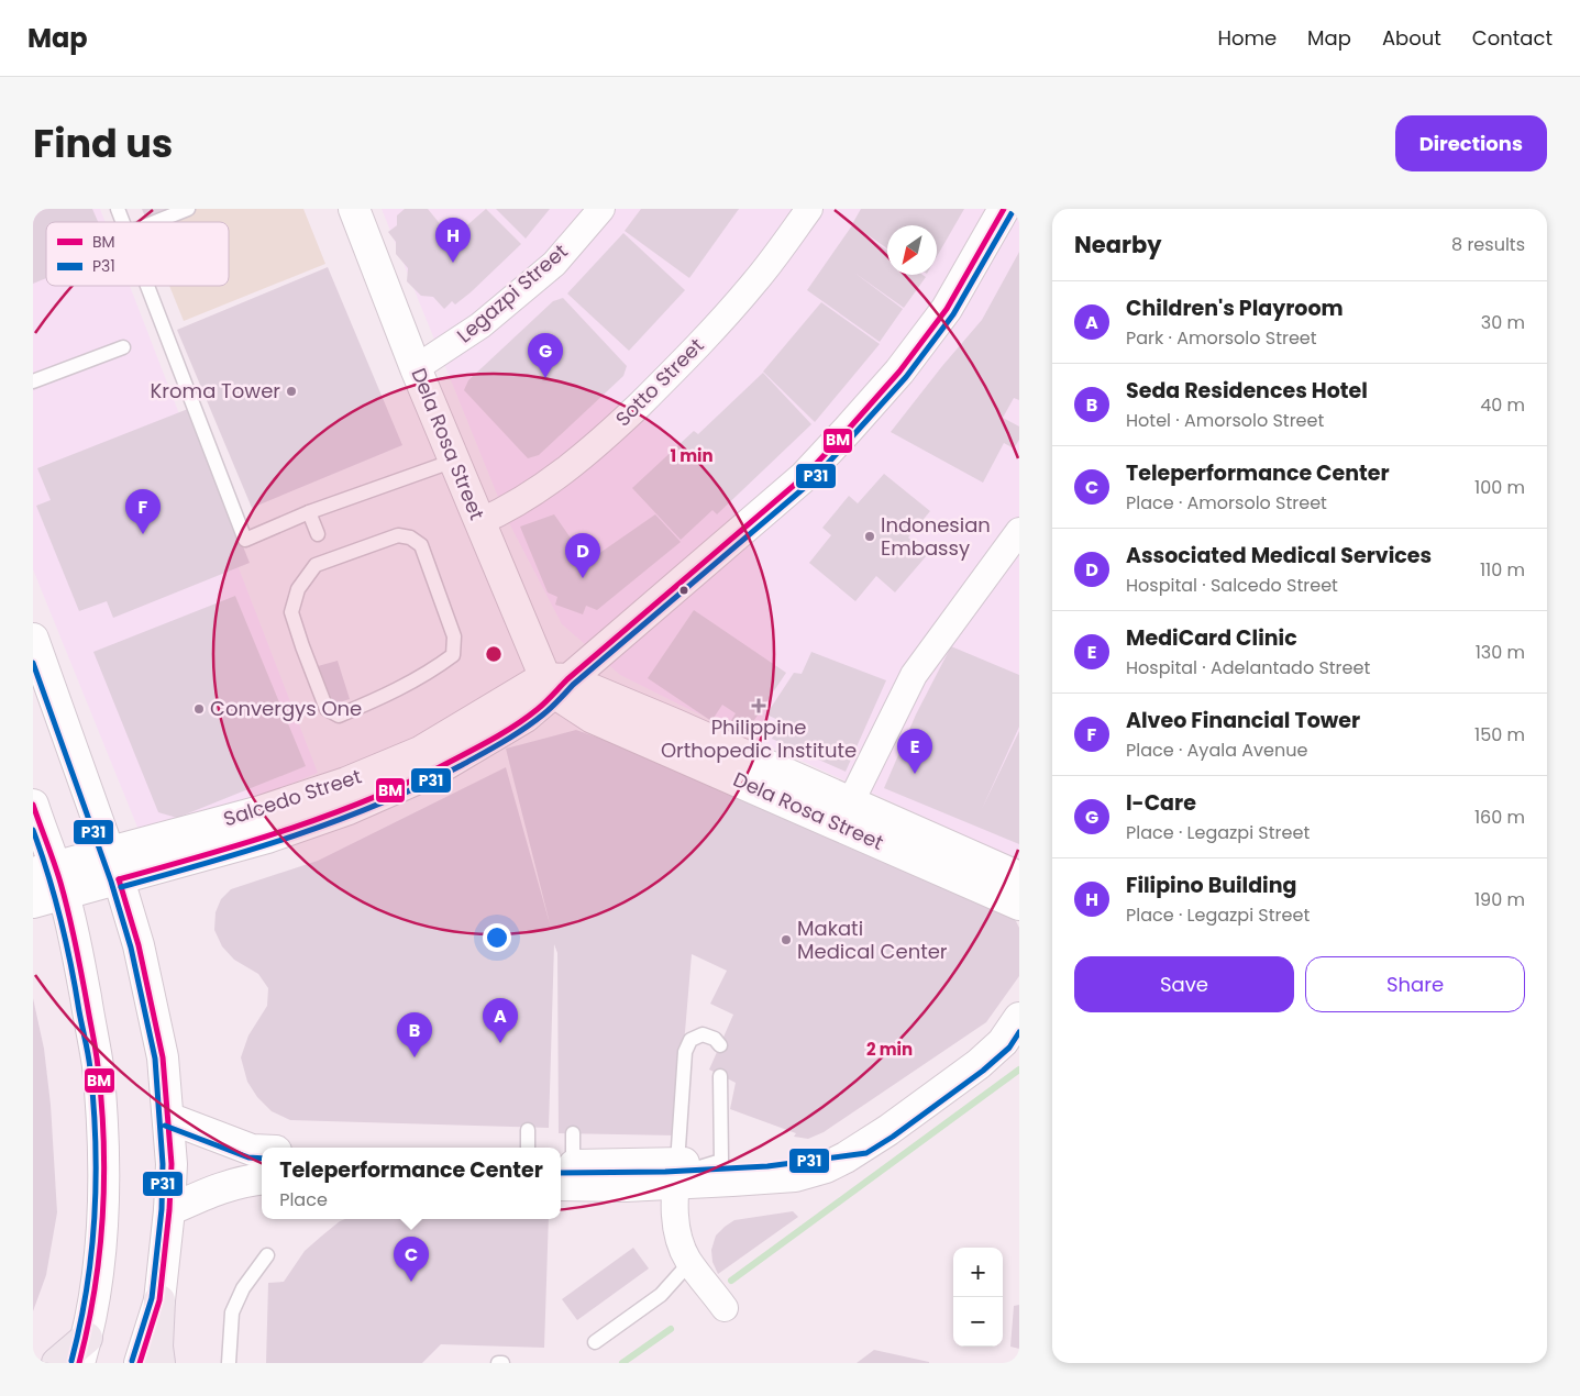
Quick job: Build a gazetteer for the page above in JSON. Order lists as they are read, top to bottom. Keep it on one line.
{"streets":{"street":["Legazpi Street","Sotto Street","Dela Rosa Street","Salcedo Street"]},"crossings":[["Legazpi Street","Dela Rosa Street"],["Sotto Street","Dela Rosa Street"],["Dela Rosa Street","Salcedo Street"]],"places":{"other":["Kroma Tower","Indonesian Embassy","Convergys One","Makati Medical Center"],"health":["Philippine Orthopedic Institute"]},"lines":["transit line BM","transit line P31"],"legend":["BM","P31"],"north":"bottom left","page":{"header":"Map","nav":["Home","Map","About","Contact"],"title":"Find us","buttons":["Directions",["Save","Share"]],"heading":["Nearby","8 results"],"pins":["H","G","F","D","E","A","B","C"],"list":[{"mark":"A","name":"Children's Playroom","note":"Park · Amorsolo Street","value":"30 m"},{"mark":"B","name":"Seda Residences Hotel","note":"Hotel · Amorsolo Street","value":"40 m"},{"mark":"C","name":"Teleperformance Center","note":"Place · Amorsolo Street","value":"100 m"},{"mark":"D","name":"Associated Medical Services","note":"Hospital · Salcedo Street","value":"110 m"},{"mark":"E","name":"MediCard Clinic","note":"Hospital · Adelantado Street","value":"130 m"},{"mark":"F","name":"Alveo Financial Tower","note":"Place · Ayala Avenue","value":"150 m"},{"mark":"G","name":"I-Care","note":"Place · Legazpi Street","value":"160 m"},{"mark":"H","name":"Filipino Building","note":"Place · Legazpi Street","value":"190 m"}],"popup":["Teleperformance Center","Place"],"map_buttons":["+","−"]},"rings":["1 min","2 min"]}
